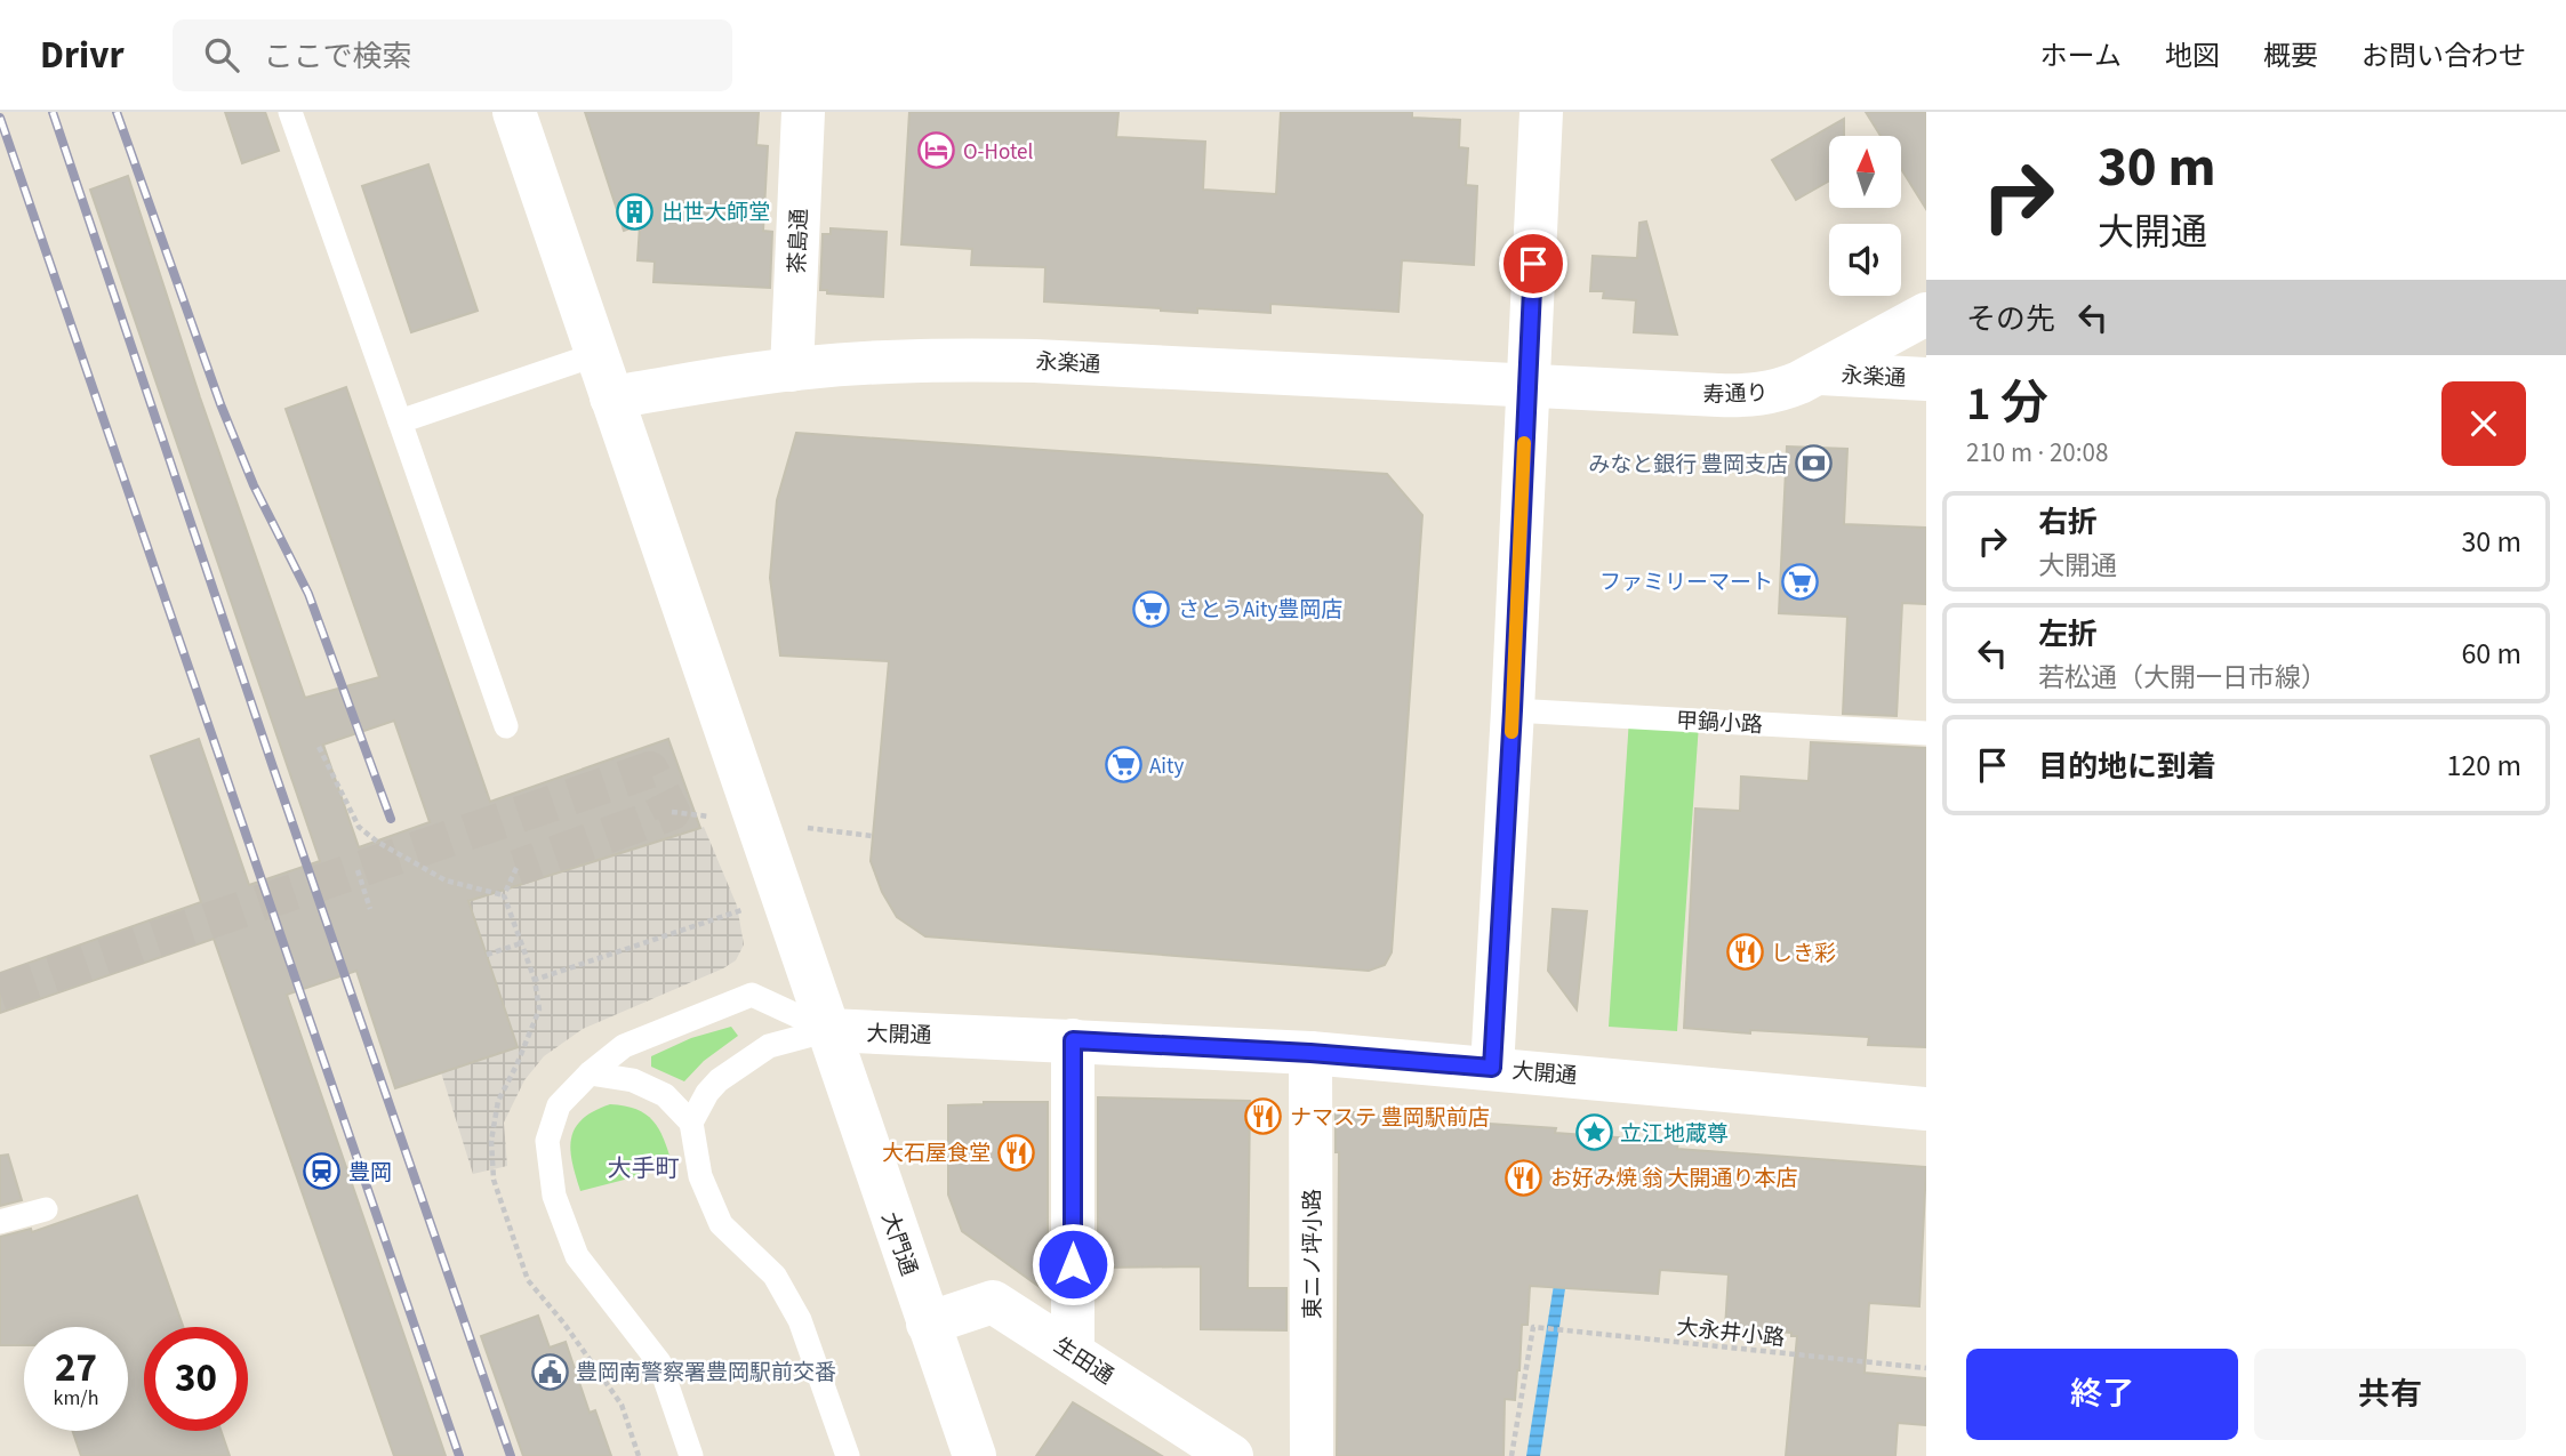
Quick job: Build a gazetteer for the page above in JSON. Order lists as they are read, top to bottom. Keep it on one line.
{"streets":{"street":["茶島通","永楽通","寿通り","大開通","大門通","東ニノ坪小路","生田通"],"lane":["甲鍋小路"],"path":["大永井小路"]},"crossings":[["茶島通","永楽通"],["永楽通","寿通り"],["永楽通","大門通"],["大開通","大門通"],["大開通","東ニノ坪小路"],["大門通","生田通"]],"districts":["大手町"],"places":{"hotel":["O-Hotel"],"building":["出世大師堂"],"bank":["みなと銀行 豊岡支店"],"supermarket":["ファミリーマート","さとうAity豊岡店","Aity"],"restaurant":["しき彩","ナマステ 豊岡駅前店","大石屋食堂","お好み焼 翁 大開通り本店"],"place":["立江地蔵尊"],"station":["豊岡"],"public building":["豊岡南警察署豊岡駅前交番"]},"north":"top","page":{"header":"Drivr","search":"ここで検索","nav":["ホーム","地図","概要","お問い合わせ"],"turn":["30 m","大開通"],"then":"その先","heading":["1 分","210 m · 20:08"],"list":[{"name":"右折","note":"大開通","value":"30 m"},{"name":"左折","note":"若松通（大開一日市線）","value":"60 m"},{"name":"目的地に到着","value":"120 m"}],"speed":"27 km/h","limit":"30","buttons":["終了","共有"]}}
